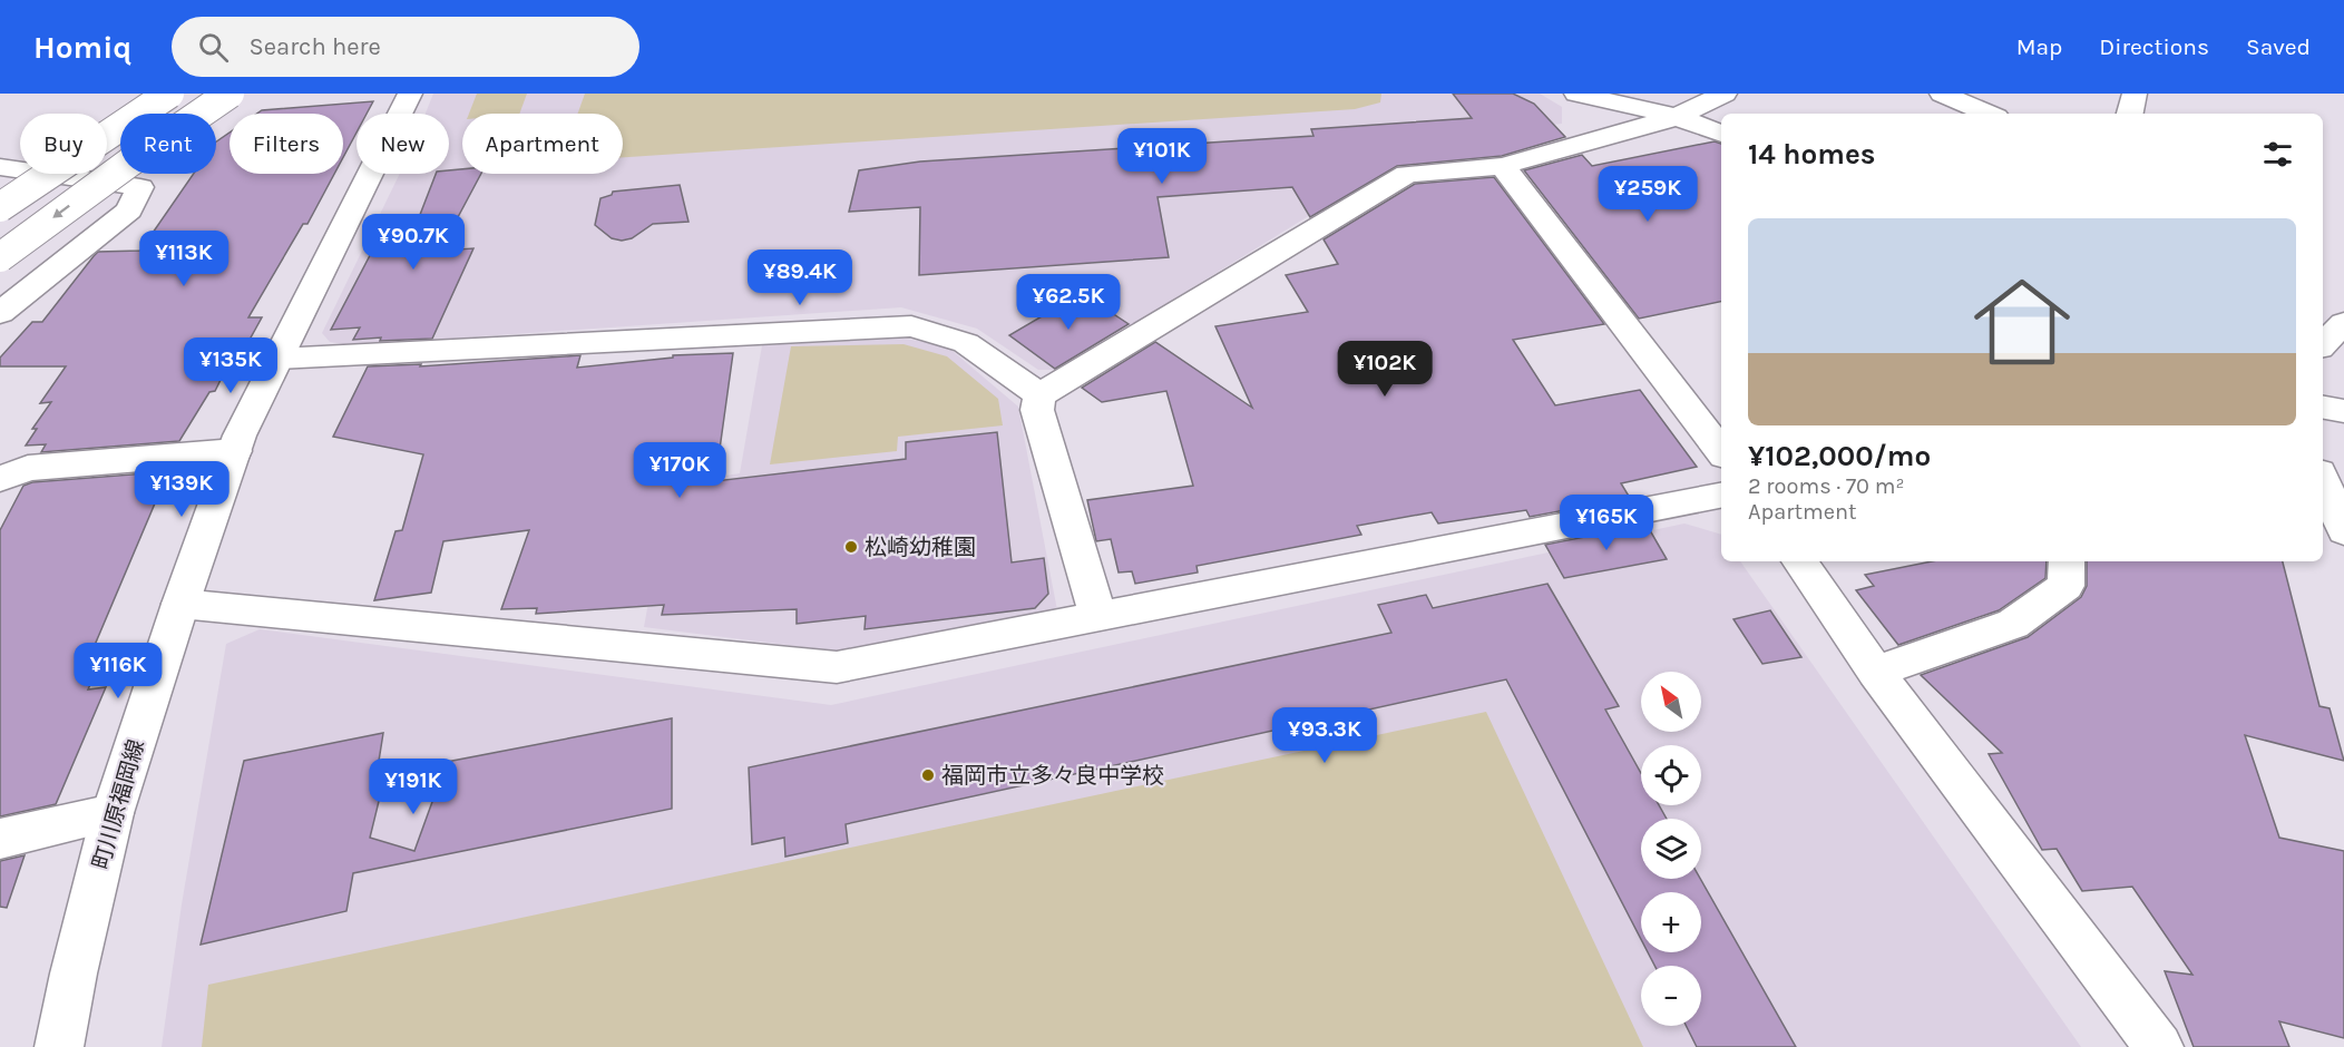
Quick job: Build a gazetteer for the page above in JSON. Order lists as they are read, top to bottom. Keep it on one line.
{"streets":{"main road":["町川原福岡線"]},"places":["松崎幼稚園","福岡市立多々良中学校"],"north":"top left","page":{"header":"Homiq","search":"Search here","nav":["Map","Directions","Saved"],"chip":["Buy","Rent","Filters","New","Apartment"],"heading":"14 homes","price":["¥101K","¥259K","¥90.7K","¥113K","¥89.4K","¥62.5K","¥135K","¥102K","¥170K","¥139K","¥165K","¥116K","¥93.3K","¥191K"],"list":[{"name":"¥102,000/mo","note":"2 rooms · 70 m² · Apartment"}],"map_buttons":["+","−"]}}
